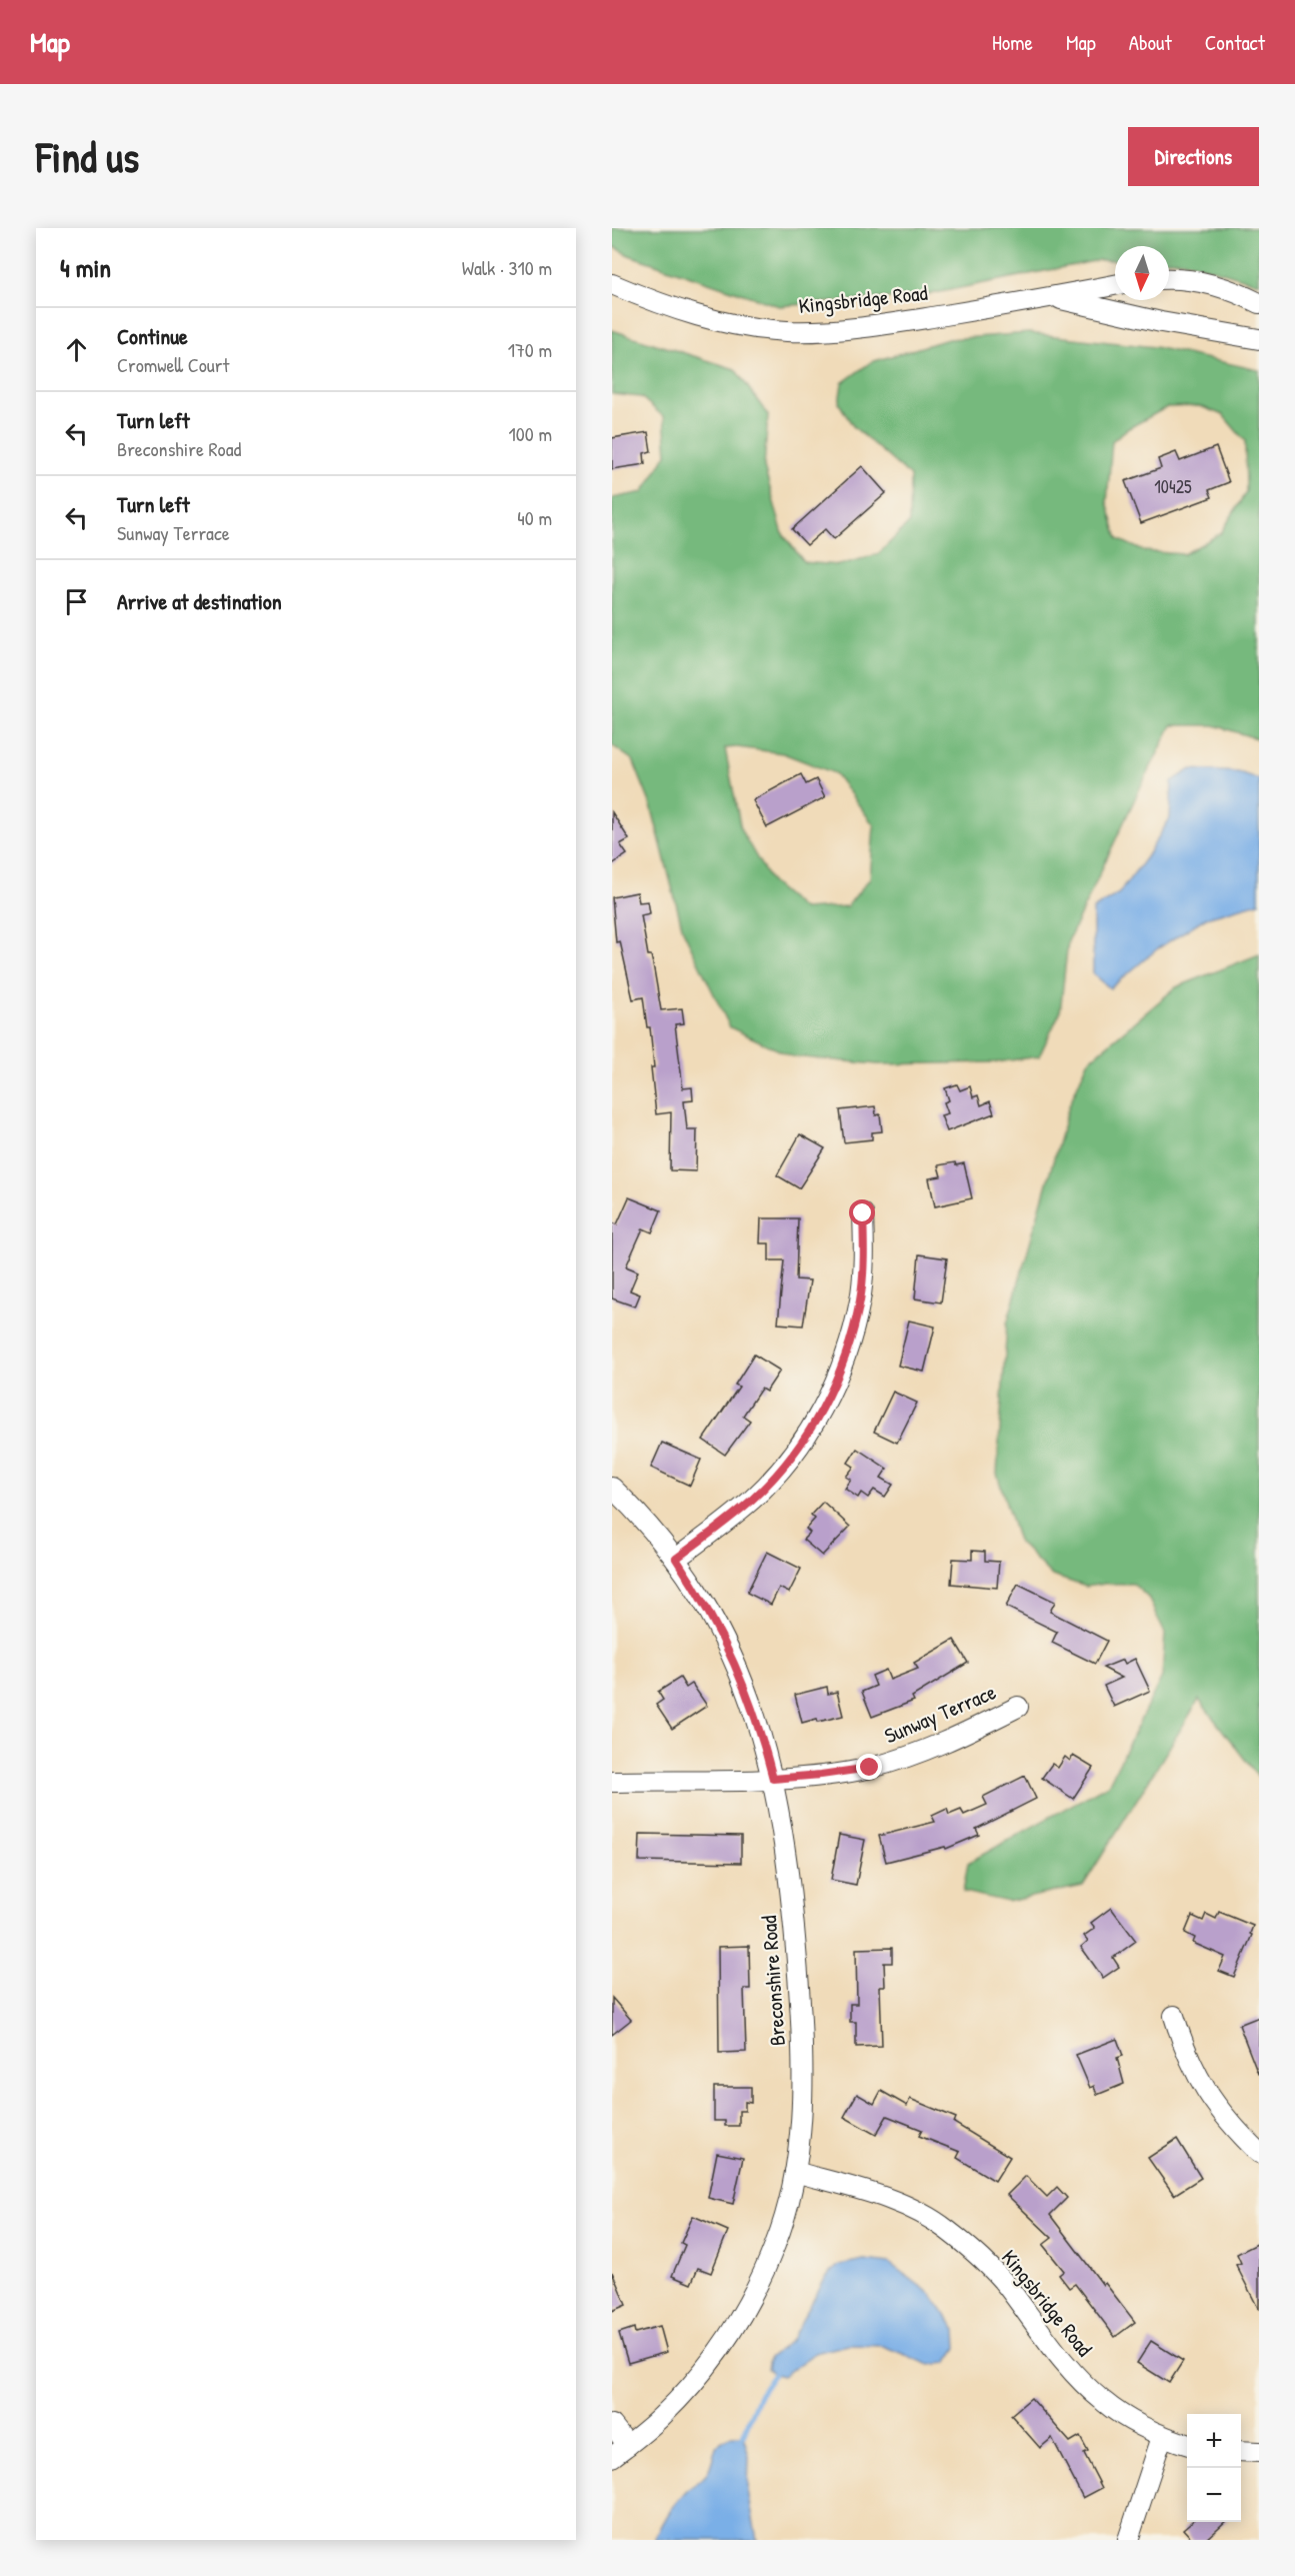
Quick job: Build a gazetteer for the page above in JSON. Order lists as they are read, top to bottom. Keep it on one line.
{"streets":{"street":["Kingsbridge Road","Sunway Terrace","Breconshire Road"]},"crossings":[["Kingsbridge Road","Breconshire Road"],["Sunway Terrace","Breconshire Road"]],"house_numbers":["10425"],"north":"bottom","page":{"header":"Map","nav":["Home","Map","About","Contact"],"buttons":"Directions","title":"Find us","heading":["4 min","Walk · 310 m"],"list":[["Continue","Cromwell Court","170 m"],["Turn left","Breconshire Road","100 m"],["Turn left","Sunway Terrace","40 m"],"Arrive at destination"],"map_buttons":["+","−"]}}
